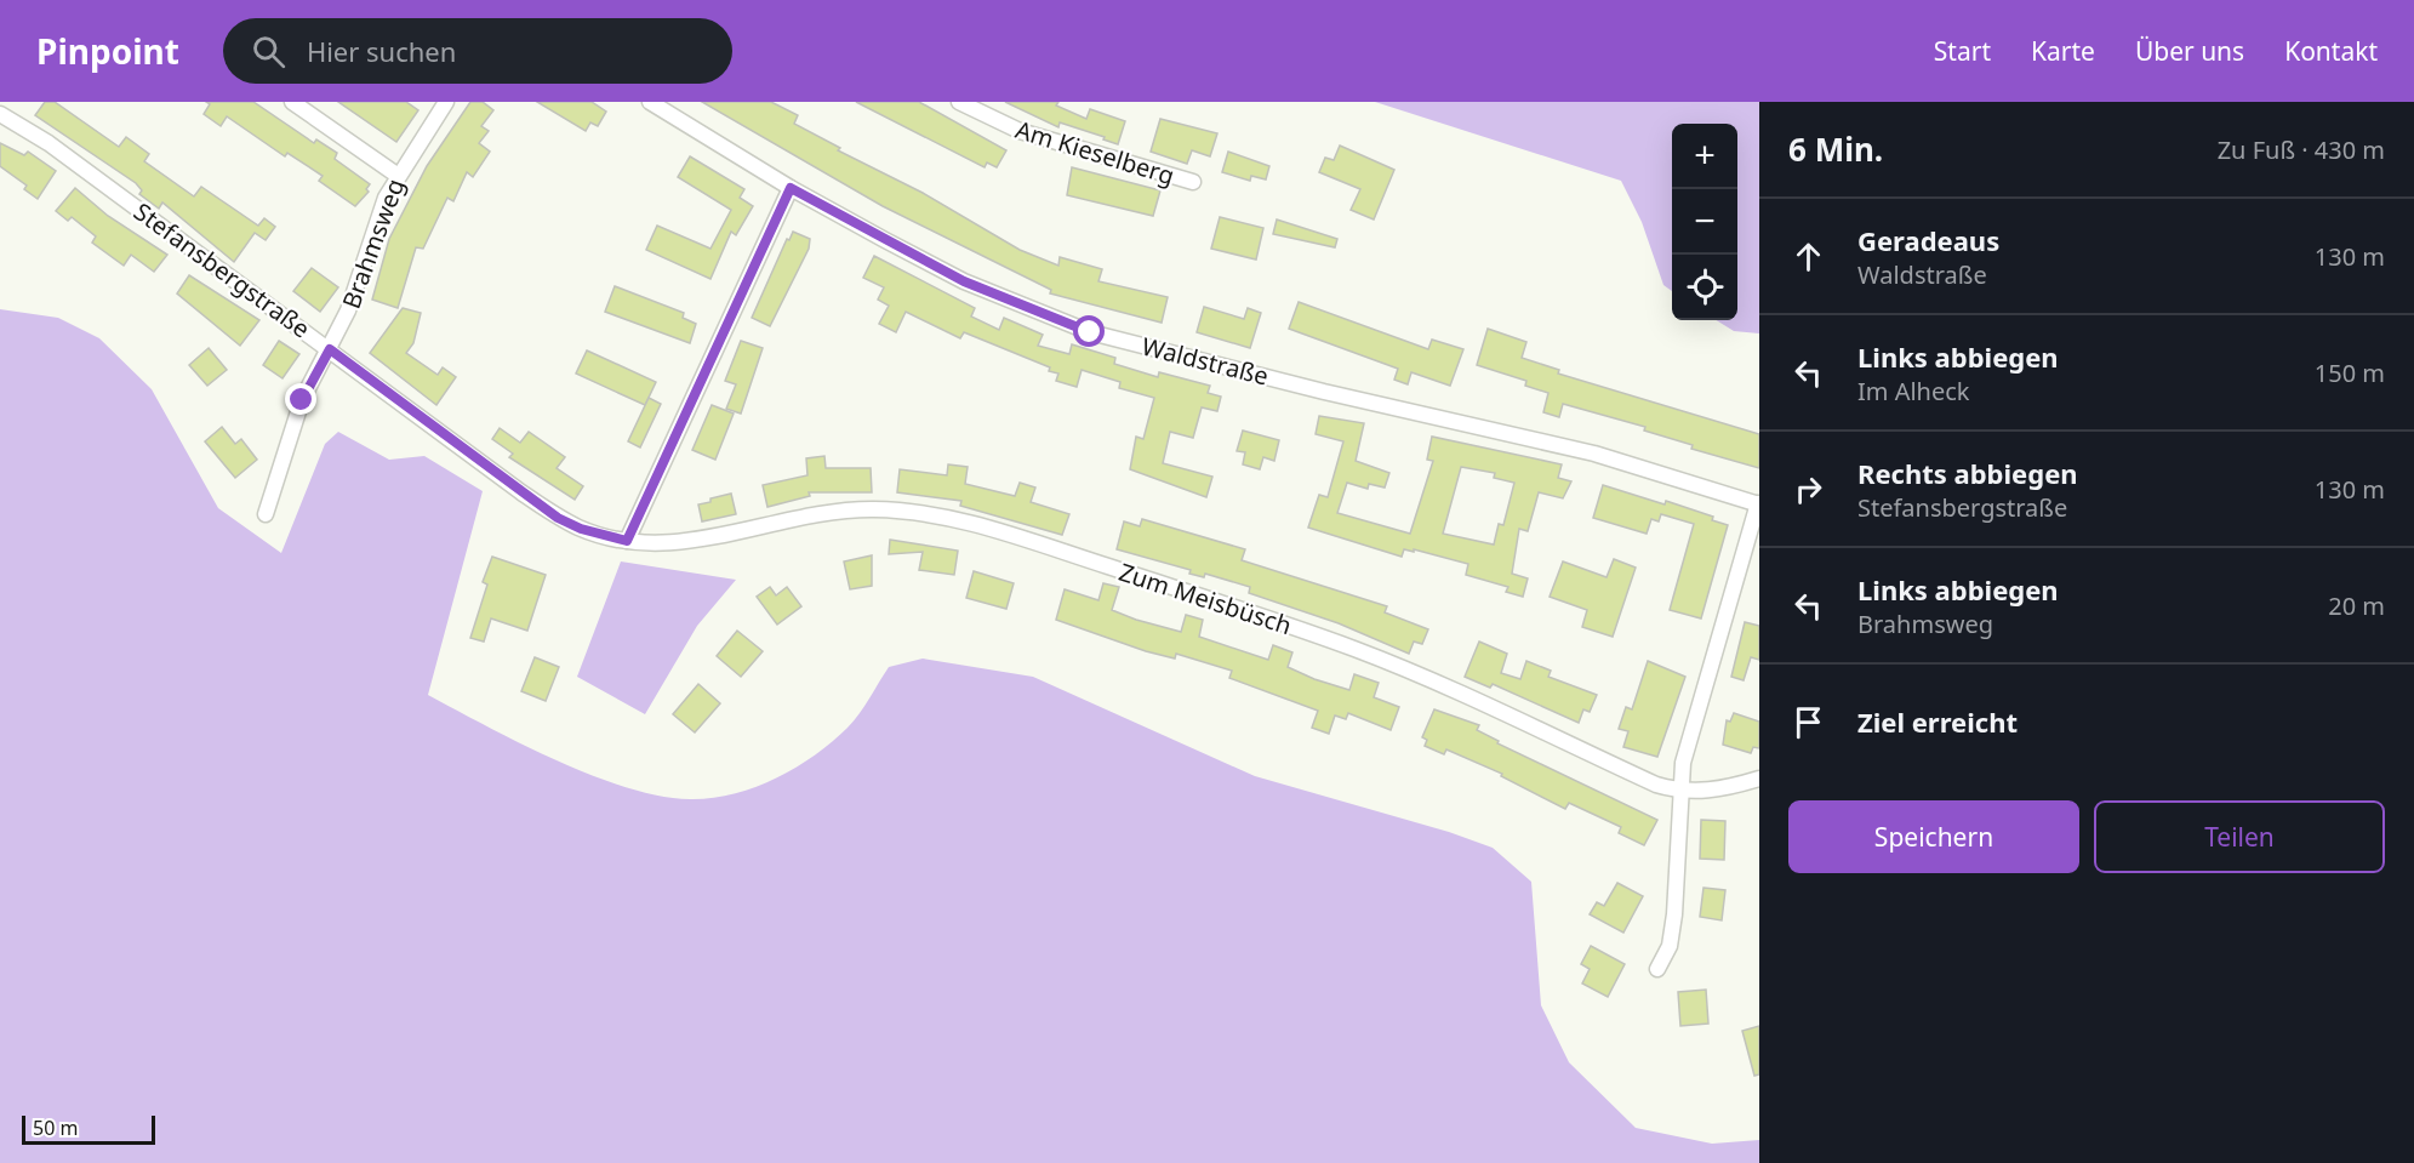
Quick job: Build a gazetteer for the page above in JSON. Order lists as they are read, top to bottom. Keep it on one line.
{"streets":{"street":["Am Kieselberg","Brahmsweg","Stefansbergstraße","Waldstraße","Zum Meisbüsch"]},"crossings":[["Brahmsweg","Stefansbergstraße"],["Stefansbergstraße","Zum Meisbüsch"]],"scale_bar":"50 m","page":{"header":"Pinpoint","search":"Hier suchen","nav":["Start","Karte","Über uns","Kontakt"],"heading":["6 Min.","Zu Fuß · 430 m"],"map_buttons":["+","−"],"list":[["Geradeaus","Waldstraße","130 m"],["Links abbiegen","Im Alheck","150 m"],["Rechts abbiegen","Stefansbergstraße","130 m"],["Links abbiegen","Brahmsweg","20 m"],"Ziel erreicht"],"buttons":["Speichern","Teilen"],"scale":"50 m"}}
